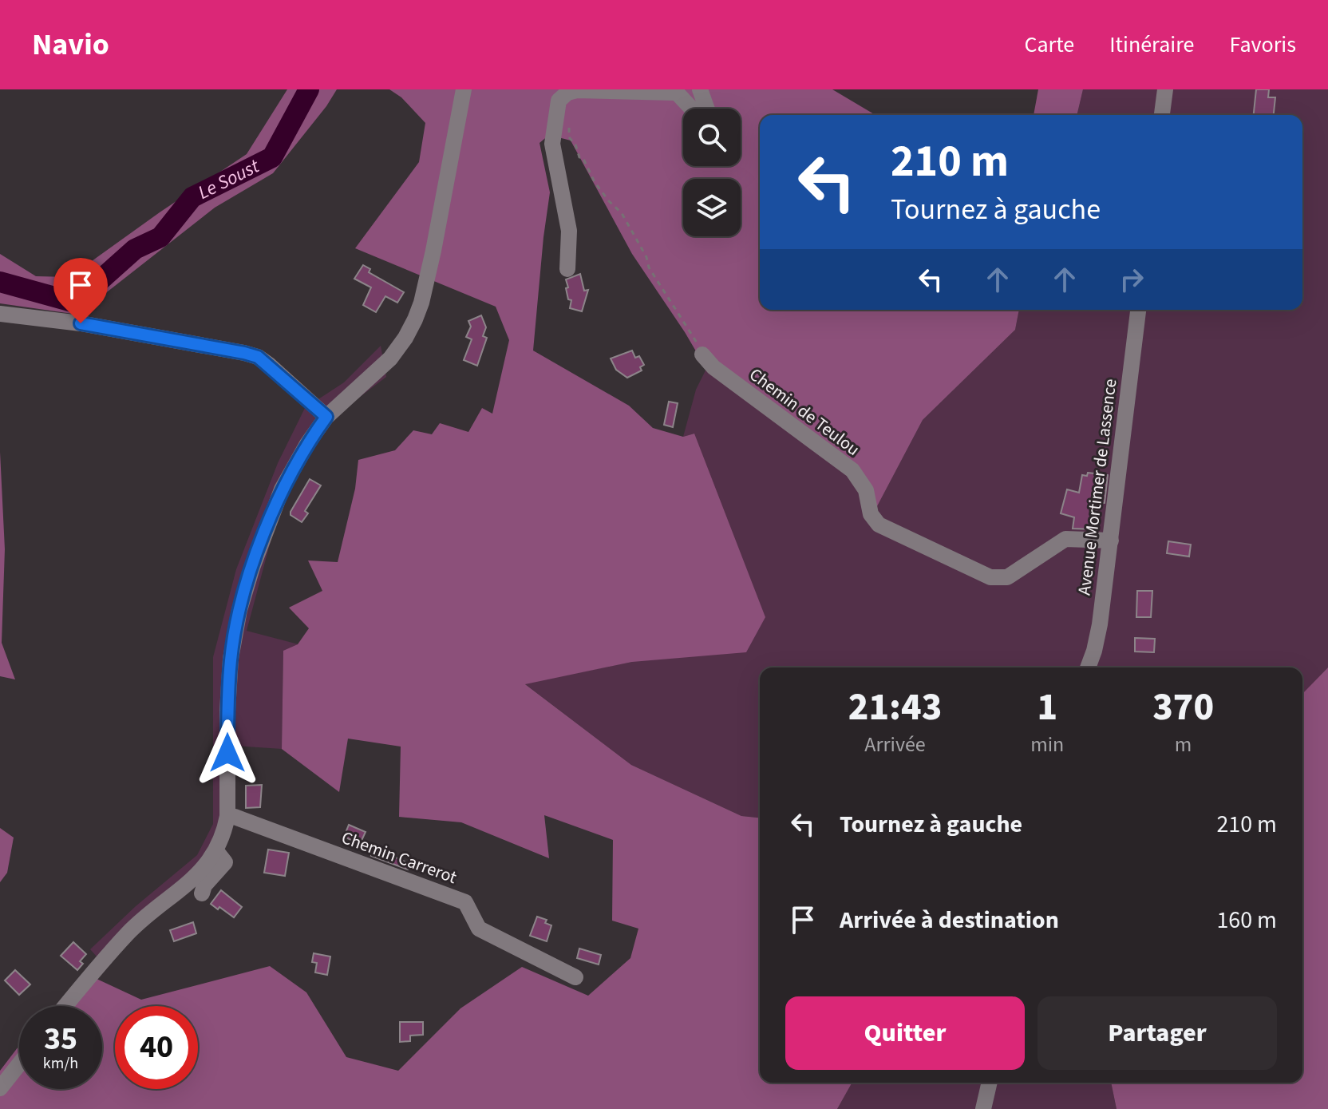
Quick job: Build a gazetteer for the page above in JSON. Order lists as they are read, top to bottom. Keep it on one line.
{"streets":{"street":["Chemin de Teulou","Avenue Mortimer de Lassence","Chemin Carrerot"]},"crossings":[["Chemin de Teulou","Avenue Mortimer de Lassence"]],"water":["Le Soust"],"page":{"header":"Navio","nav":["Carte","Itinéraire","Favoris"],"turn":["210 m","Tournez à gauche"],"eta":["21:43","Arrivée","1","min","370","m"],"list":[{"name":"Tournez à gauche","value":"210 m"},{"name":"Arrivée à destination","value":"160 m"}],"buttons":["Quitter","Partager"],"speed":"35 km/h","limit":"40"}}
